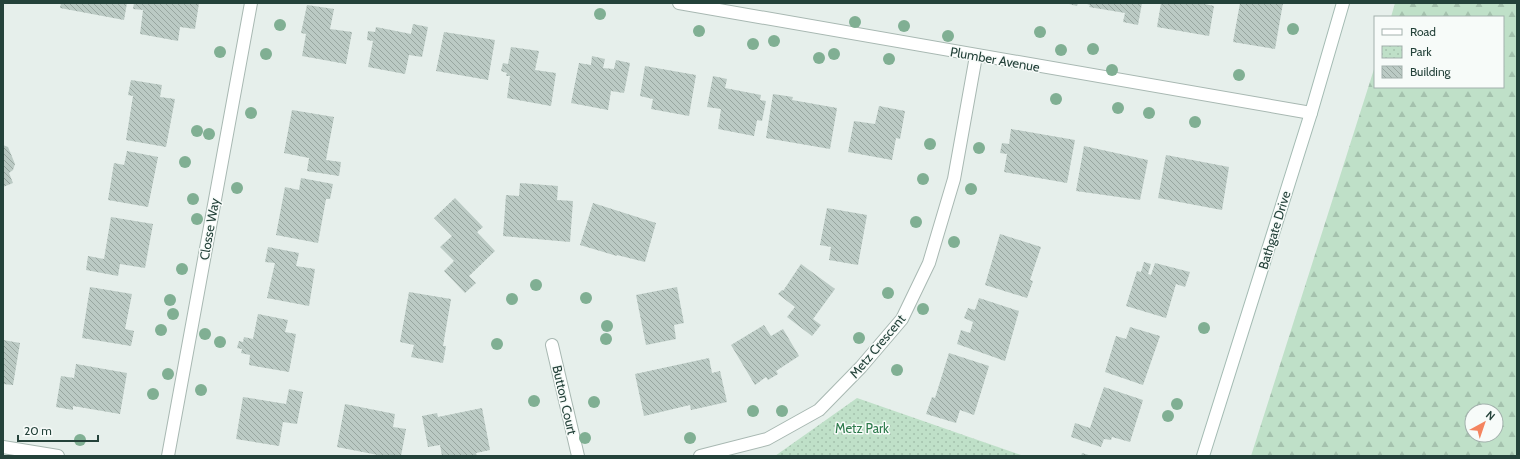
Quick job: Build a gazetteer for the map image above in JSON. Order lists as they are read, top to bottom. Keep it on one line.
{"streets":{"street":["Plumber Avenue","Closse Way","Bathgate Drive","Metz Crescent","Button Court"]},"crossings":[["Plumber Avenue","Bathgate Drive"],["Plumber Avenue","Metz Crescent"]],"parks":["Metz Park"],"legend":["Road","Park","Building"],"scale_bar":"20 m","north":"top right"}
